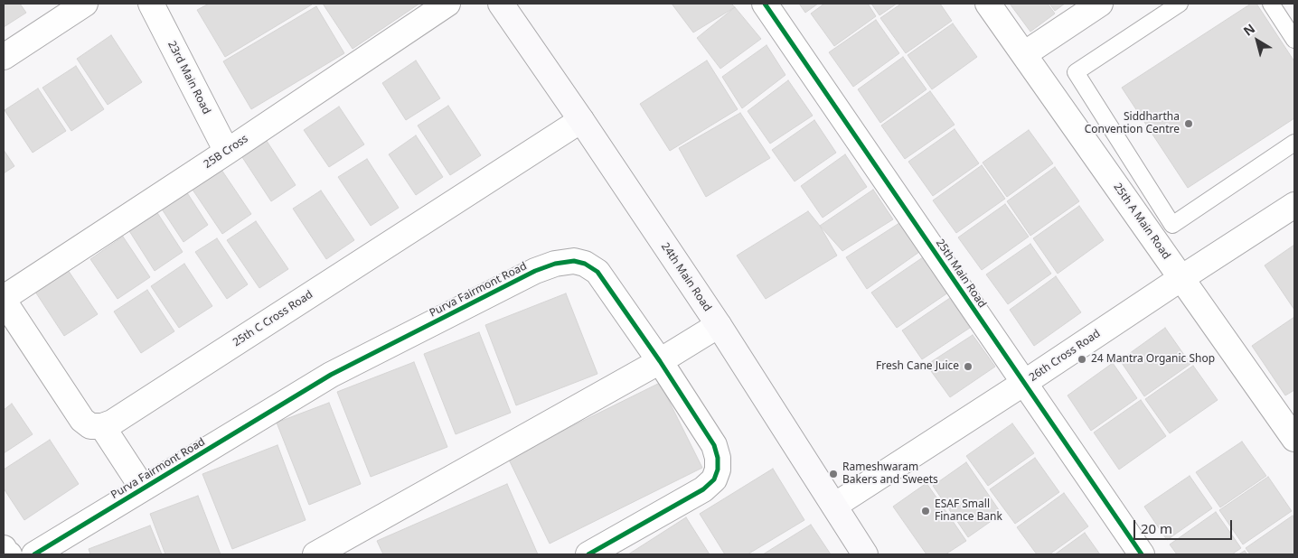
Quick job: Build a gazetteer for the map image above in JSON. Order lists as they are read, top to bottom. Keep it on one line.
{"streets":{"street":["23rd Main Road","25B Cross","25th A Main Road","25th Main Road","24th Main Road","Purva Fairmont Road","25th C Cross Road","26th Cross Road"]},"crossings":[["23rd Main Road","25B Cross"],["25th A Main Road","26th Cross Road"],["25th Main Road","26th Cross Road"],["24th Main Road","25th C Cross Road"],["24th Main Road","26th Cross Road"]],"places":["Siddhartha Convention Centre","24 Mantra Organic Shop","Fresh Cane Juice","Rameshwaram Bakers and Sweets","ESAF Small Finance Bank"],"scale_bar":"20 m","north":"top left"}
